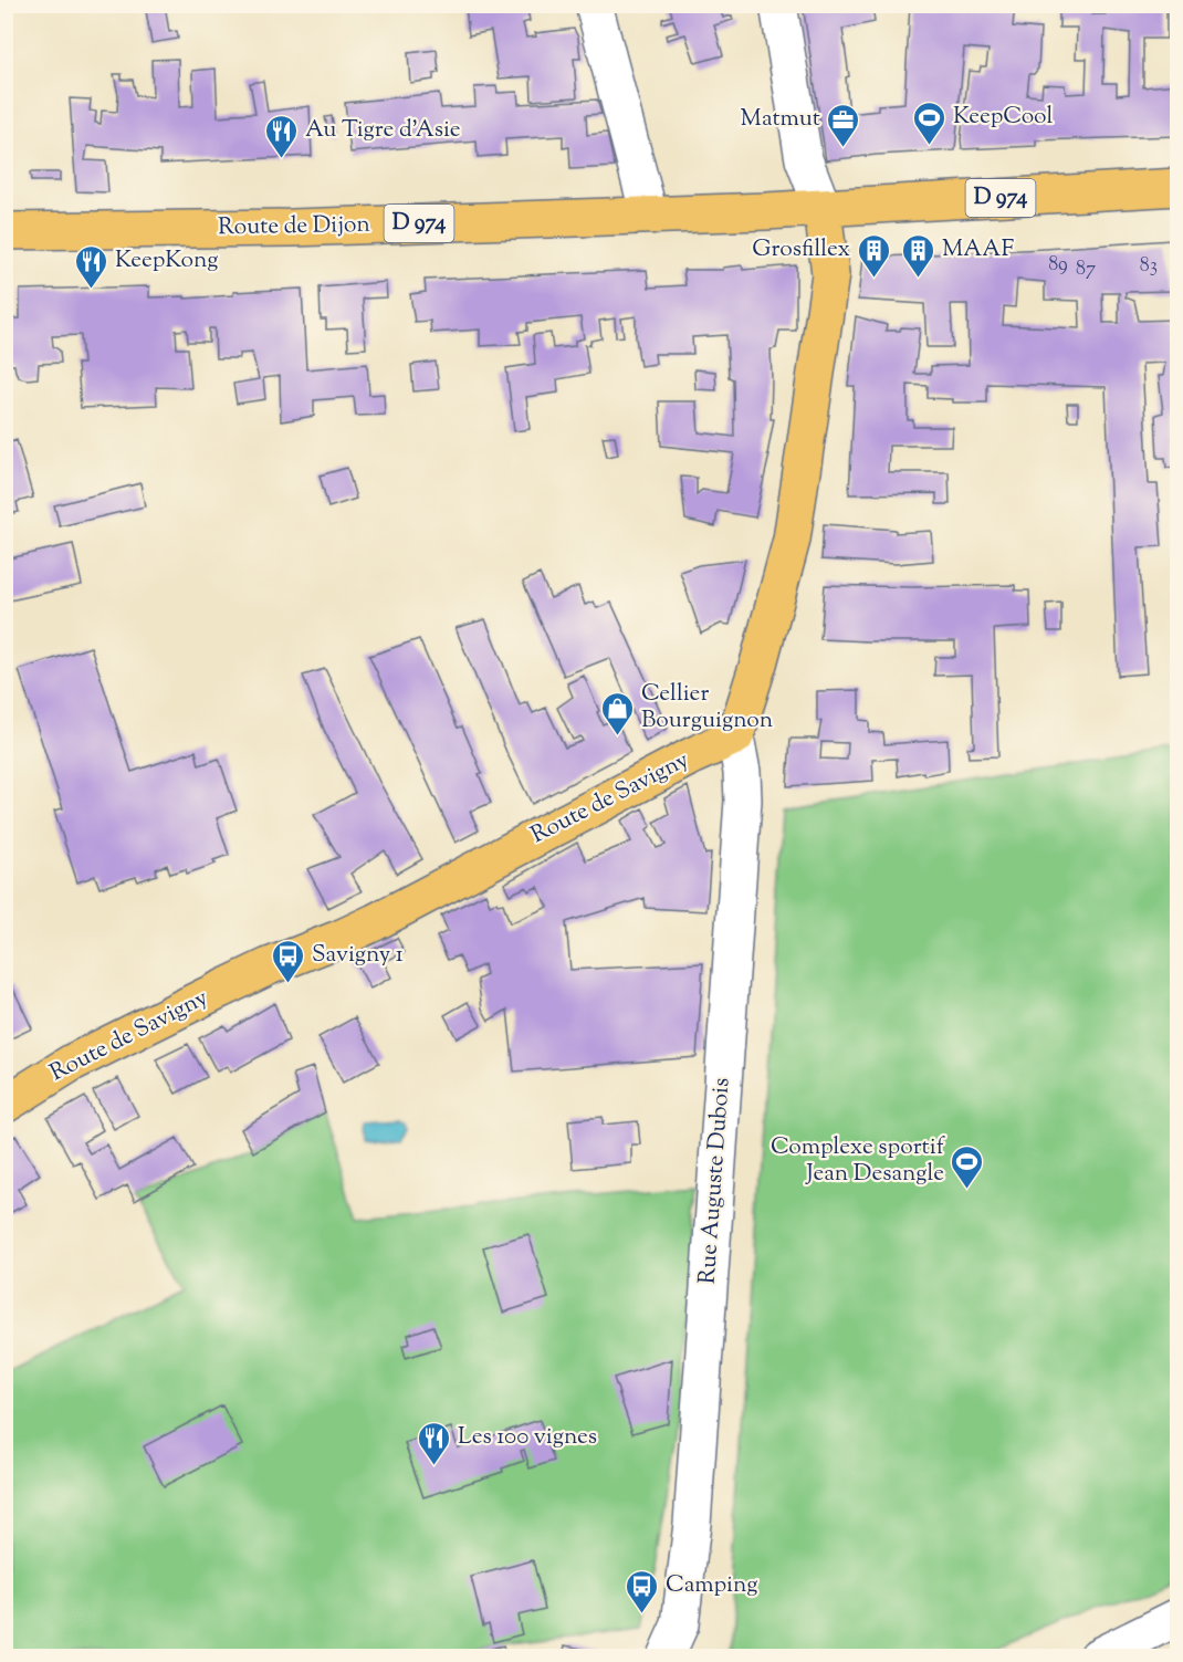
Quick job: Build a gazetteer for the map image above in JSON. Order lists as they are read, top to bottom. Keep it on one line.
{"streets":{"main road":["D 974","Route de Dijon","Route de Savigny"],"street":["Rue Auguste Dubois"]},"crossings":[["D 974","Route de Dijon"],["Route de Savigny","Rue Auguste Dubois"]],"places":{"sports":["KeepCool","Complexe sportif Jean Desangle"],"office":["Matmut"],"restaurant":["Au Tigre d'Asie","KeepKong","Les 100 vignes"],"building":["Grosfillex","MAAF"],"shop":["Cellier Bourguignon"],"bus stop":["Savigny 1","Camping"]},"house_numbers":["89","83","87"]}
